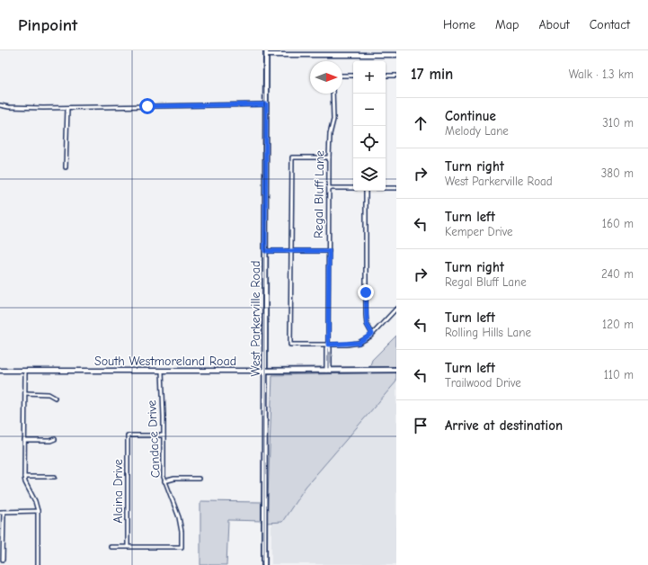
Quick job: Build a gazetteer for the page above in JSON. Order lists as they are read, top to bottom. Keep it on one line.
{"streets":{"main road":["West Parkerville Road","South Westmoreland Road"],"street":["Regal Bluff Lane","Candace Drive","Alaina Drive"]},"crossings":[["Regal Bluff Lane","South Westmoreland Road"],["West Parkerville Road","South Westmoreland Road"],["South Westmoreland Road","Candace Drive"],["Candace Drive","Alaina Drive"]],"north":"right","page":{"header":"Pinpoint","nav":["Home","Map","About","Contact"],"heading":["17 min","Walk · 1.3 km"],"map_buttons":["+","−"],"list":[["Continue","Melody Lane","310 m"],["Turn right","West Parkerville Road","380 m"],["Turn left","Kemper Drive","160 m"],["Turn right","Regal Bluff Lane","240 m"],["Turn left","Rolling Hills Lane","120 m"],["Turn left","Trailwood Drive","110 m"],"Arrive at destination"]}}
